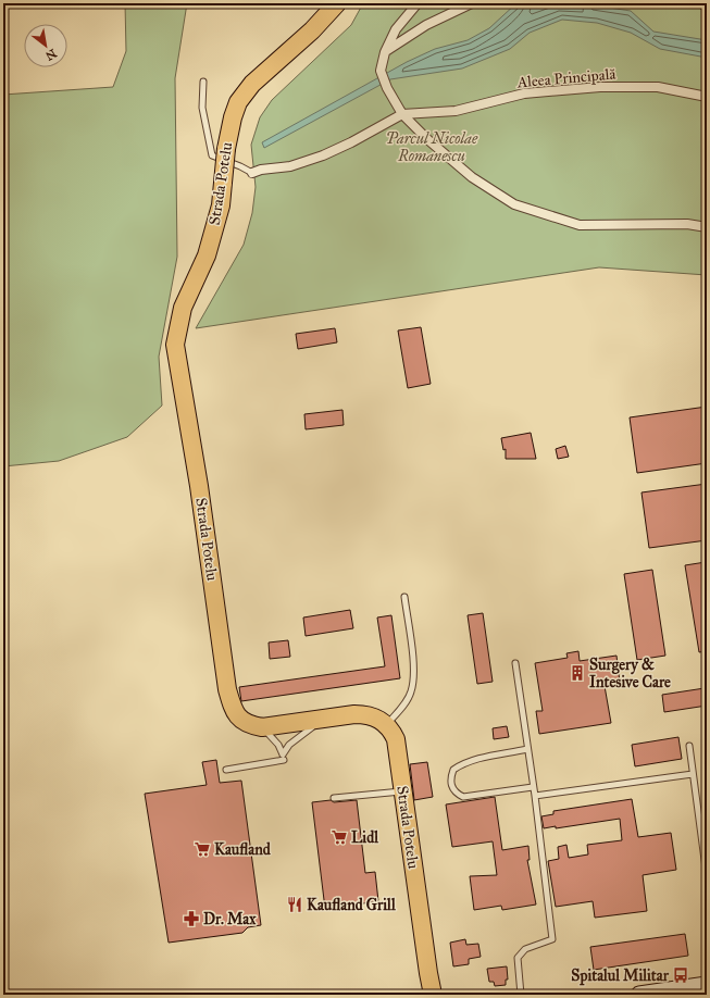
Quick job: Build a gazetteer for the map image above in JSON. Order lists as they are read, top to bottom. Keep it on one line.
{"streets":{"main road":["Strada Potelu"],"street":["Aleea Principală"]},"parks":["Parcul Nicolae Romanescu"],"places":{"building":["Surgery & Intesive Care"],"supermarket":["Lidl","Kaufland"],"restaurant":["Kaufland Grill"],"pharmacy":["Dr. Max"],"bus stop":["Spitalul Militar"]},"north":"bottom right"}
